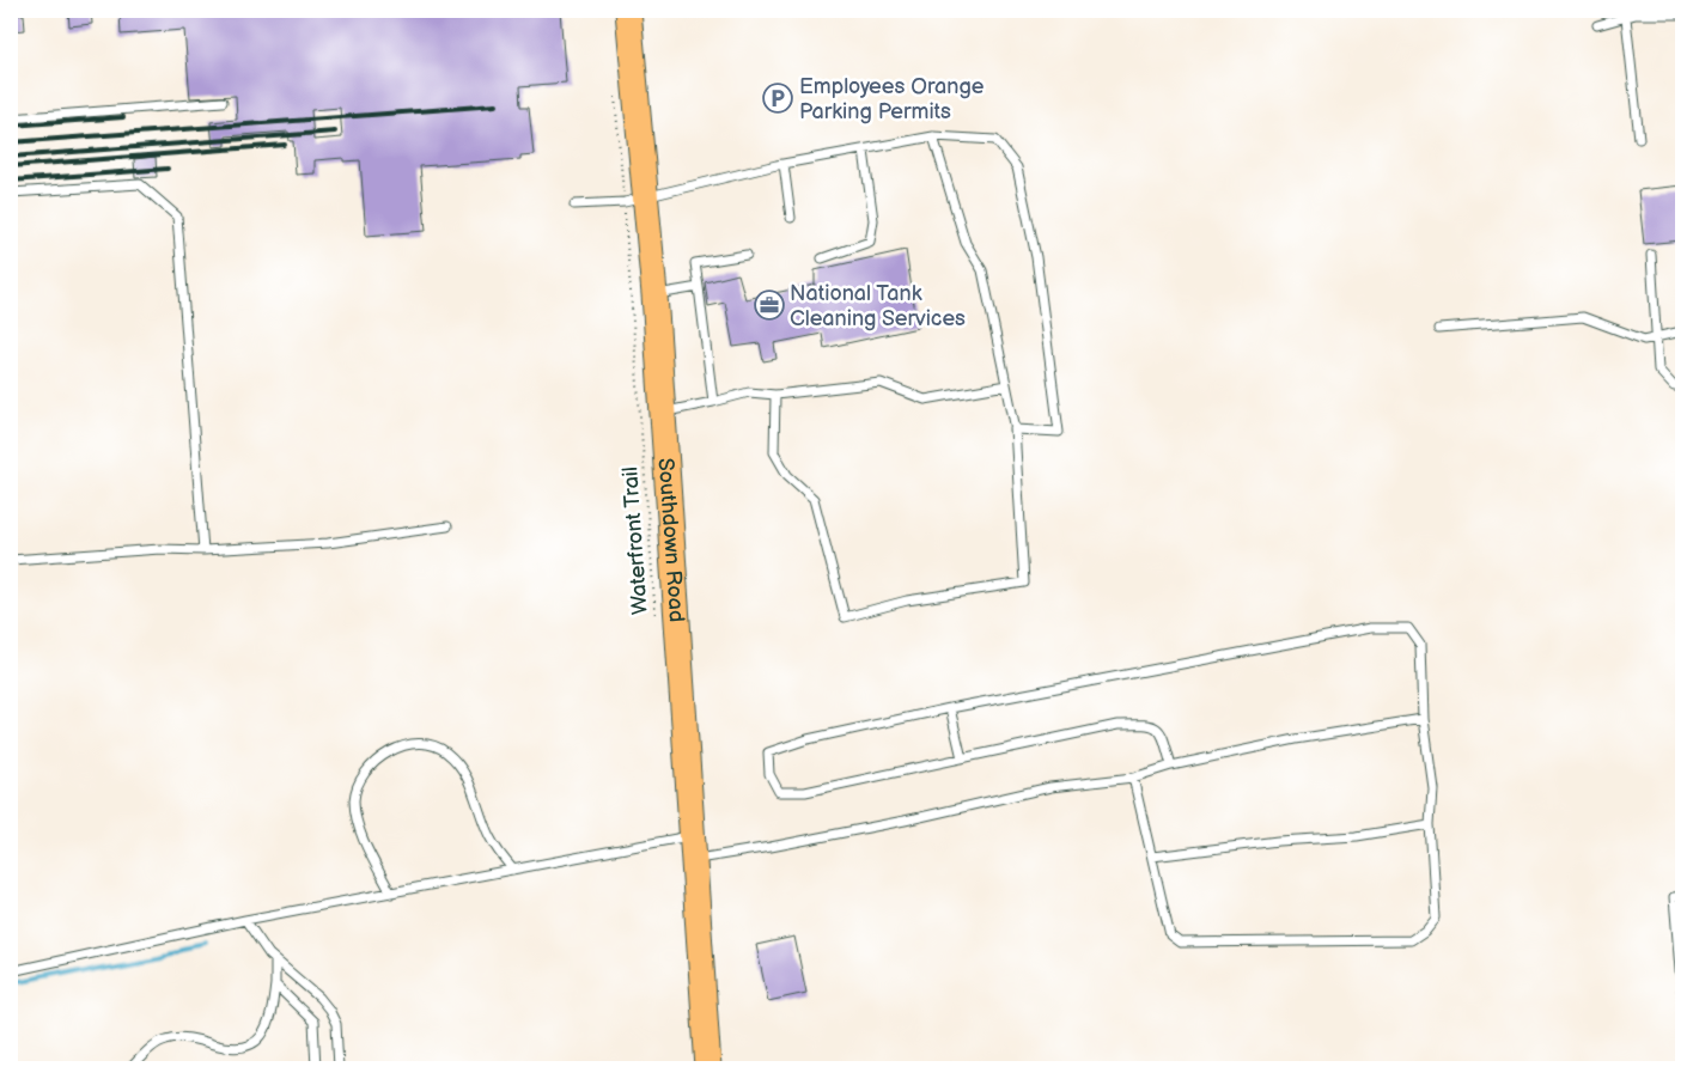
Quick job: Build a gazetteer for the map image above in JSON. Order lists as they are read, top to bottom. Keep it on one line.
{"streets":{"main road":["Southdown Road"],"path":["Waterfront Trail"]},"crossings":[["Southdown Road","Waterfront Trail"]],"places":{"parking":["Employees Orange Parking Permits"],"office":["National Tank Cleaning Services"]}}
